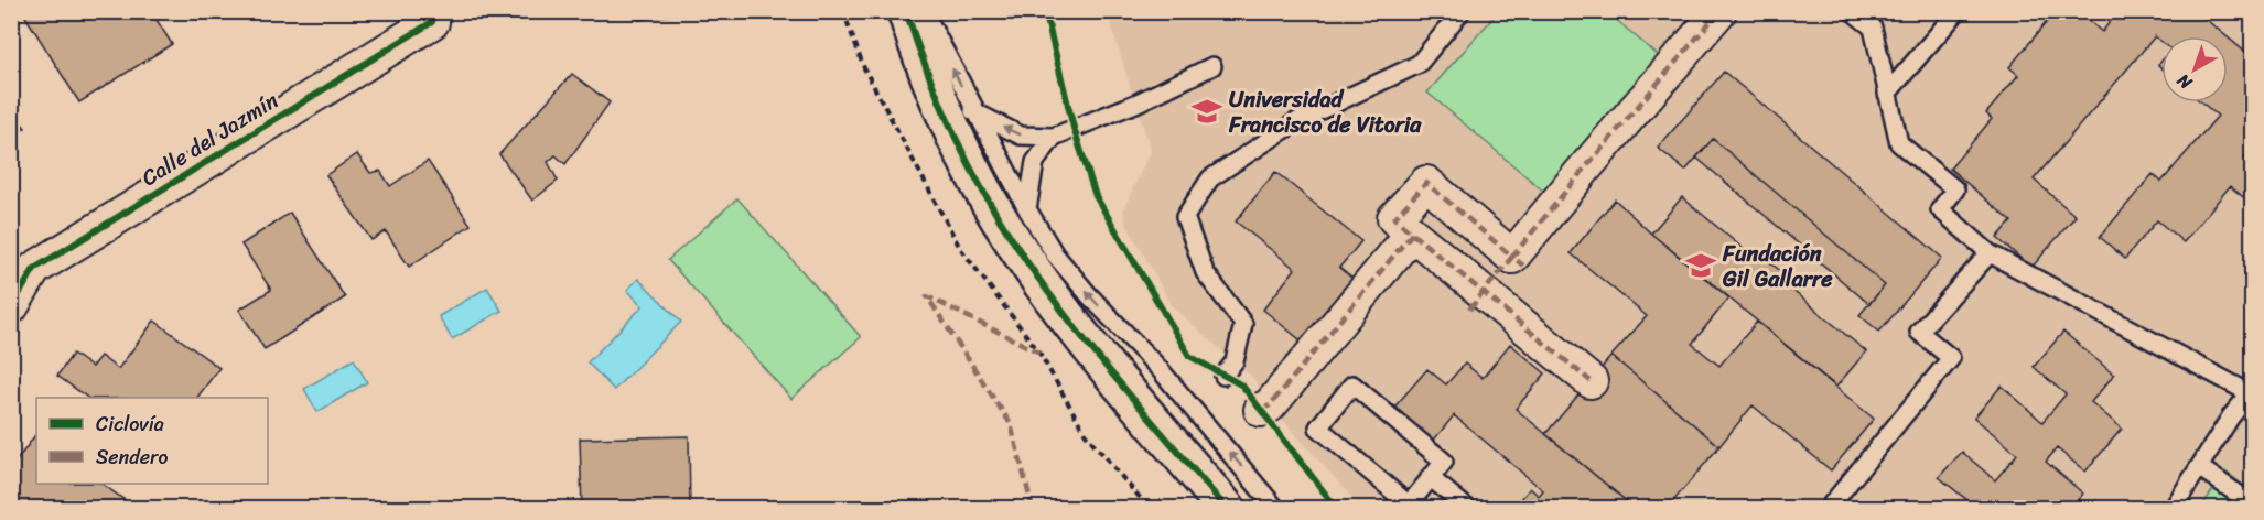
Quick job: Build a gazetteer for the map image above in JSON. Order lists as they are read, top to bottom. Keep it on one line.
{"streets":{"street":["Calle del Jazmín"]},"places":{"school or university":["Universidad Francisco de Vitoria","Fundación Gil Gallarre"]},"legend":["Ciclovía","Sendero"],"north":"bottom left"}
